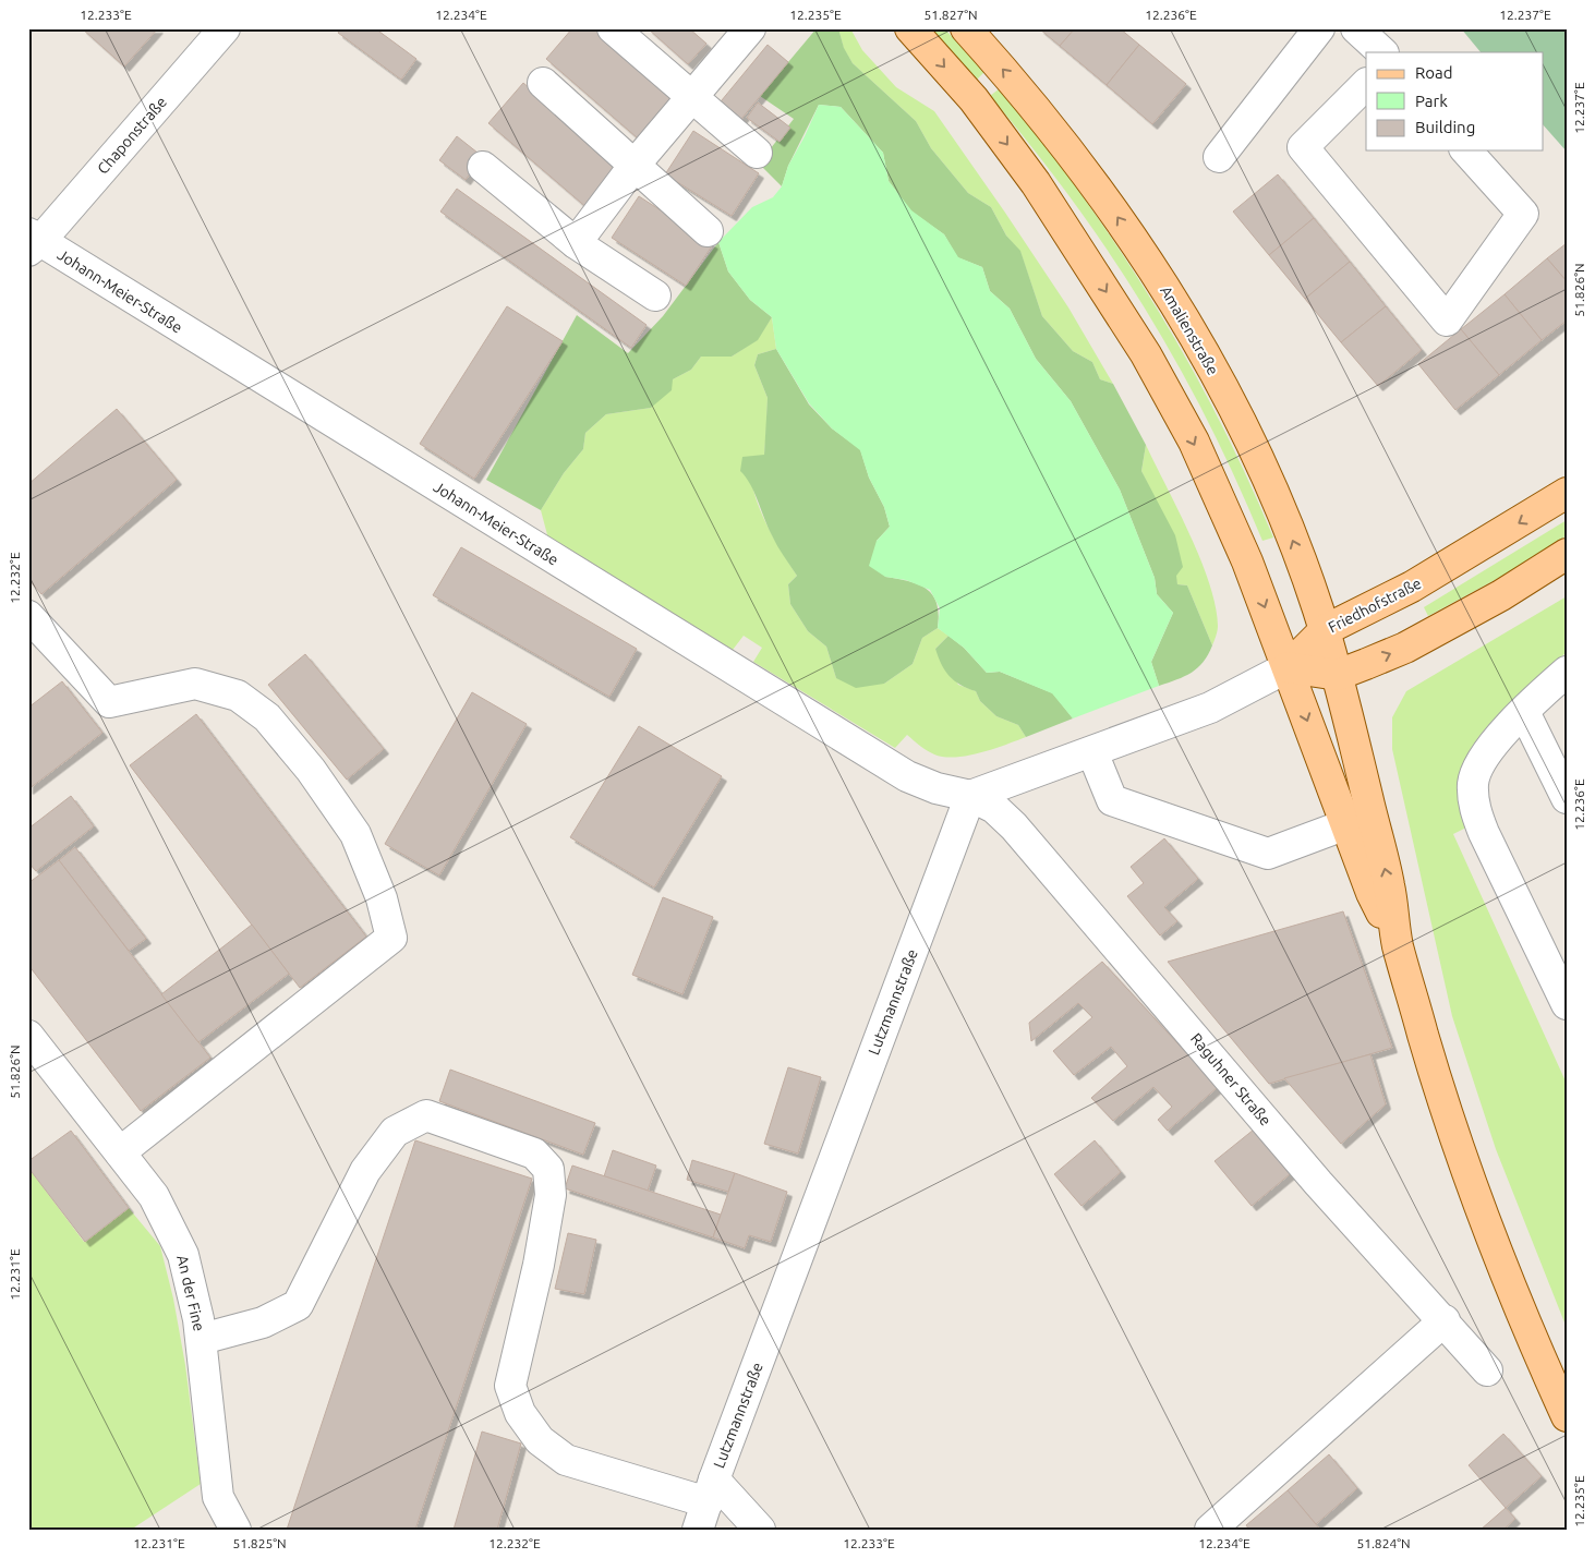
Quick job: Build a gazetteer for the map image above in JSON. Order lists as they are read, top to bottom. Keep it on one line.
{"streets":{"main road":["Amalienstraße","Friedhofstraße"],"street":["Chaponstraße","Johann-Meier-Straße","Lutzmannstraße","Raguhner Straße","An der Fine"]},"crossings":[["Chaponstraße","Johann-Meier-Straße"],["Johann-Meier-Straße","Lutzmannstraße"],["Johann-Meier-Straße","Raguhner Straße"],["Amalienstraße","Friedhofstraße"],["Lutzmannstraße","Raguhner Straße"]],"legend":["Road","Park","Building"],"coordinates":["12.233°E","12.234°E","12.235°E","51.827°N","12.236°E","12.237°E","51.826°N","12.232°E","12.231°E","51.825°N","51.824°N"]}
